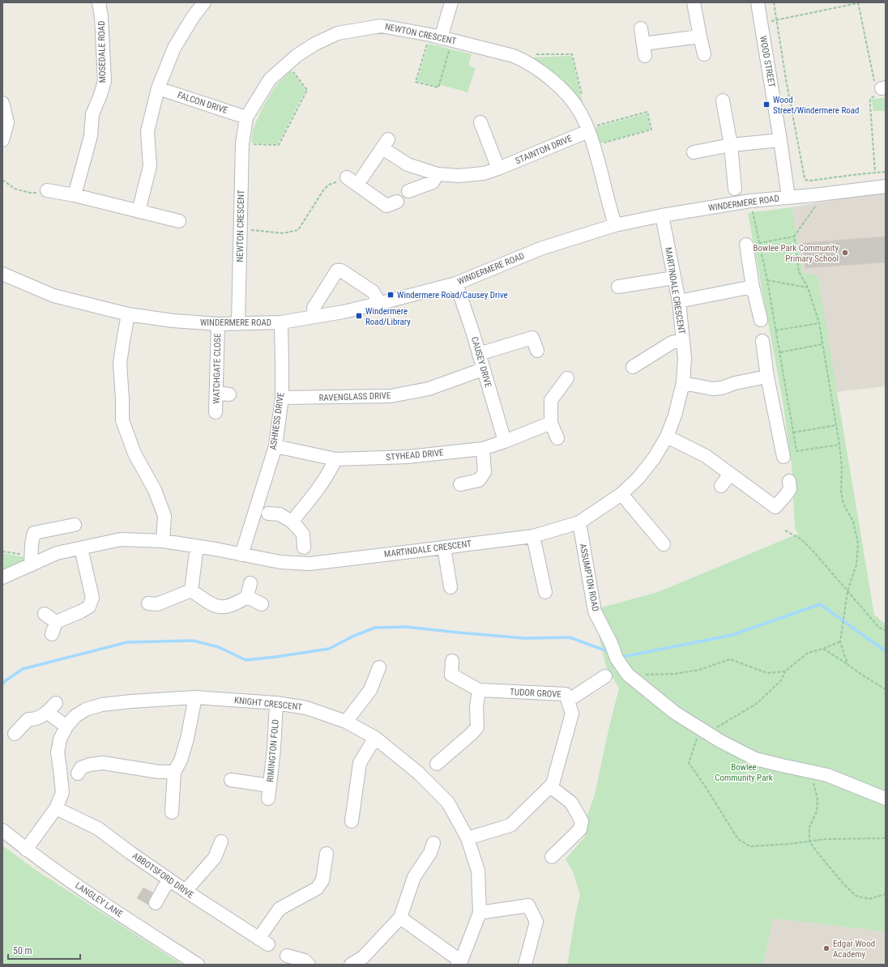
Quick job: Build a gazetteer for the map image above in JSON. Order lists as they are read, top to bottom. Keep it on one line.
{"streets":{"street":["NEWTON CRESCENT","MOSEDALE ROAD","WOOD STREET","FALCON DRIVE","STAINTON DRIVE","WINDERMERE ROAD","MARTINDALE CRESCENT","CAUSEY DRIVE","WATCHGATE CLOSE","RAVENGLASS DRIVE","ASHNESS DRIVE","STYHEAD DRIVE","ASSUMPTON ROAD","TUDOR GROVE","KNIGHT CRESCENT","RIMINGTON FOLD","ABBOTSFORD DRIVE","LANGLEY LANE"]},"crossings":[["NEWTON CRESCENT","FALCON DRIVE"],["NEWTON CRESCENT","STAINTON DRIVE"],["NEWTON CRESCENT","WINDERMERE ROAD"],["WOOD STREET","WINDERMERE ROAD"],["WINDERMERE ROAD","MARTINDALE CRESCENT"],["WINDERMERE ROAD","CAUSEY DRIVE"],["WINDERMERE ROAD","WATCHGATE CLOSE"],["WINDERMERE ROAD","ASHNESS DRIVE"],["MARTINDALE CRESCENT","ASHNESS DRIVE"],["MARTINDALE CRESCENT","ASSUMPTON ROAD"],["CAUSEY DRIVE","RAVENGLASS DRIVE"],["CAUSEY DRIVE","STYHEAD DRIVE"],["RAVENGLASS DRIVE","ASHNESS DRIVE"],["ASHNESS DRIVE","STYHEAD DRIVE"],["TUDOR GROVE","KNIGHT CRESCENT"],["KNIGHT CRESCENT","RIMINGTON FOLD"],["KNIGHT CRESCENT","ABBOTSFORD DRIVE"],["KNIGHT CRESCENT","LANGLEY LANE"]],"parks":["Bowlee Community Park"],"places":{"transit":["Wood Street/Windermere Road","Windermere Road/Causey Drive","Windermere Road/Library"],"other":["Bowlee Park Community Primary School","Edgar Wood Academy"]},"scale_bar":"50 m"}
